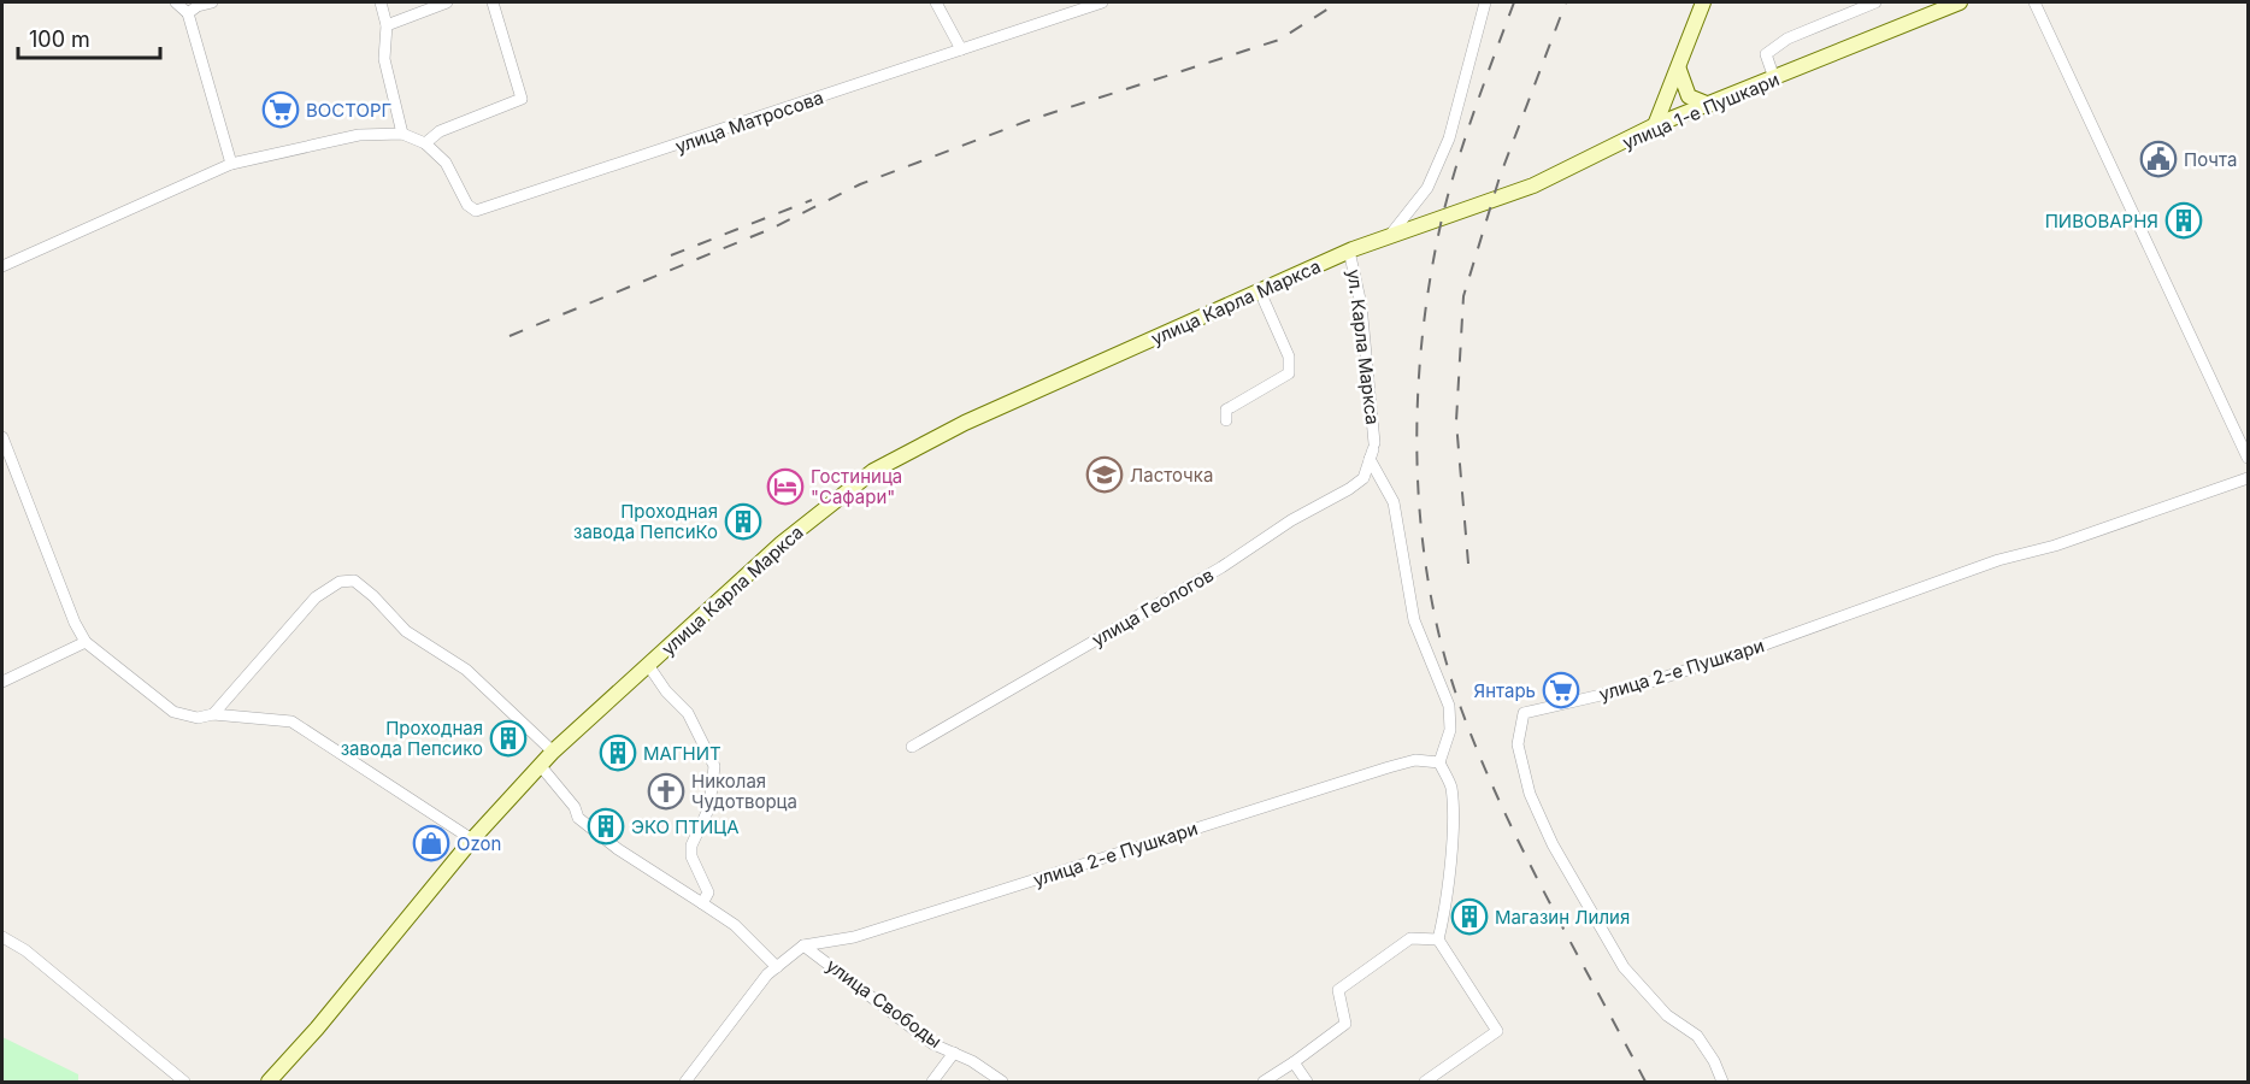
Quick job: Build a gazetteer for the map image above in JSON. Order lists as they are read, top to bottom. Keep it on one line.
{"streets":{"main road":["улица 1-е Пушкари","улица Карла Маркса"],"street":["улица Матросова","ул. Карла Маркса","улица Геологов","улица 2-е Пушкари","улица Свободы"]},"crossings":[["улица 1-е Пушкари","улица Карла Маркса"],["улица Карла Маркса","ул. Карла Маркса"],["ул. Карла Маркса","улица Геологов"],["улица 2-е Пушкари","улица Свободы"]],"places":{"supermarket":["ВОСТОРГ","Янтарь"],"public building":["Почта"],"building":["ПИВОВАРНЯ","Проходная завода ПепсиКо","Проходная завода Пепсико","МАГНИТ","ЭКО ПТИЦА","Магазин Лилия"],"school or university":["Ласточка"],"hotel":["Гостиница \"Сафари\""],"church":["Николая Чудотворца"],"shop":["Ozon"]},"scale_bar":"100 m"}
